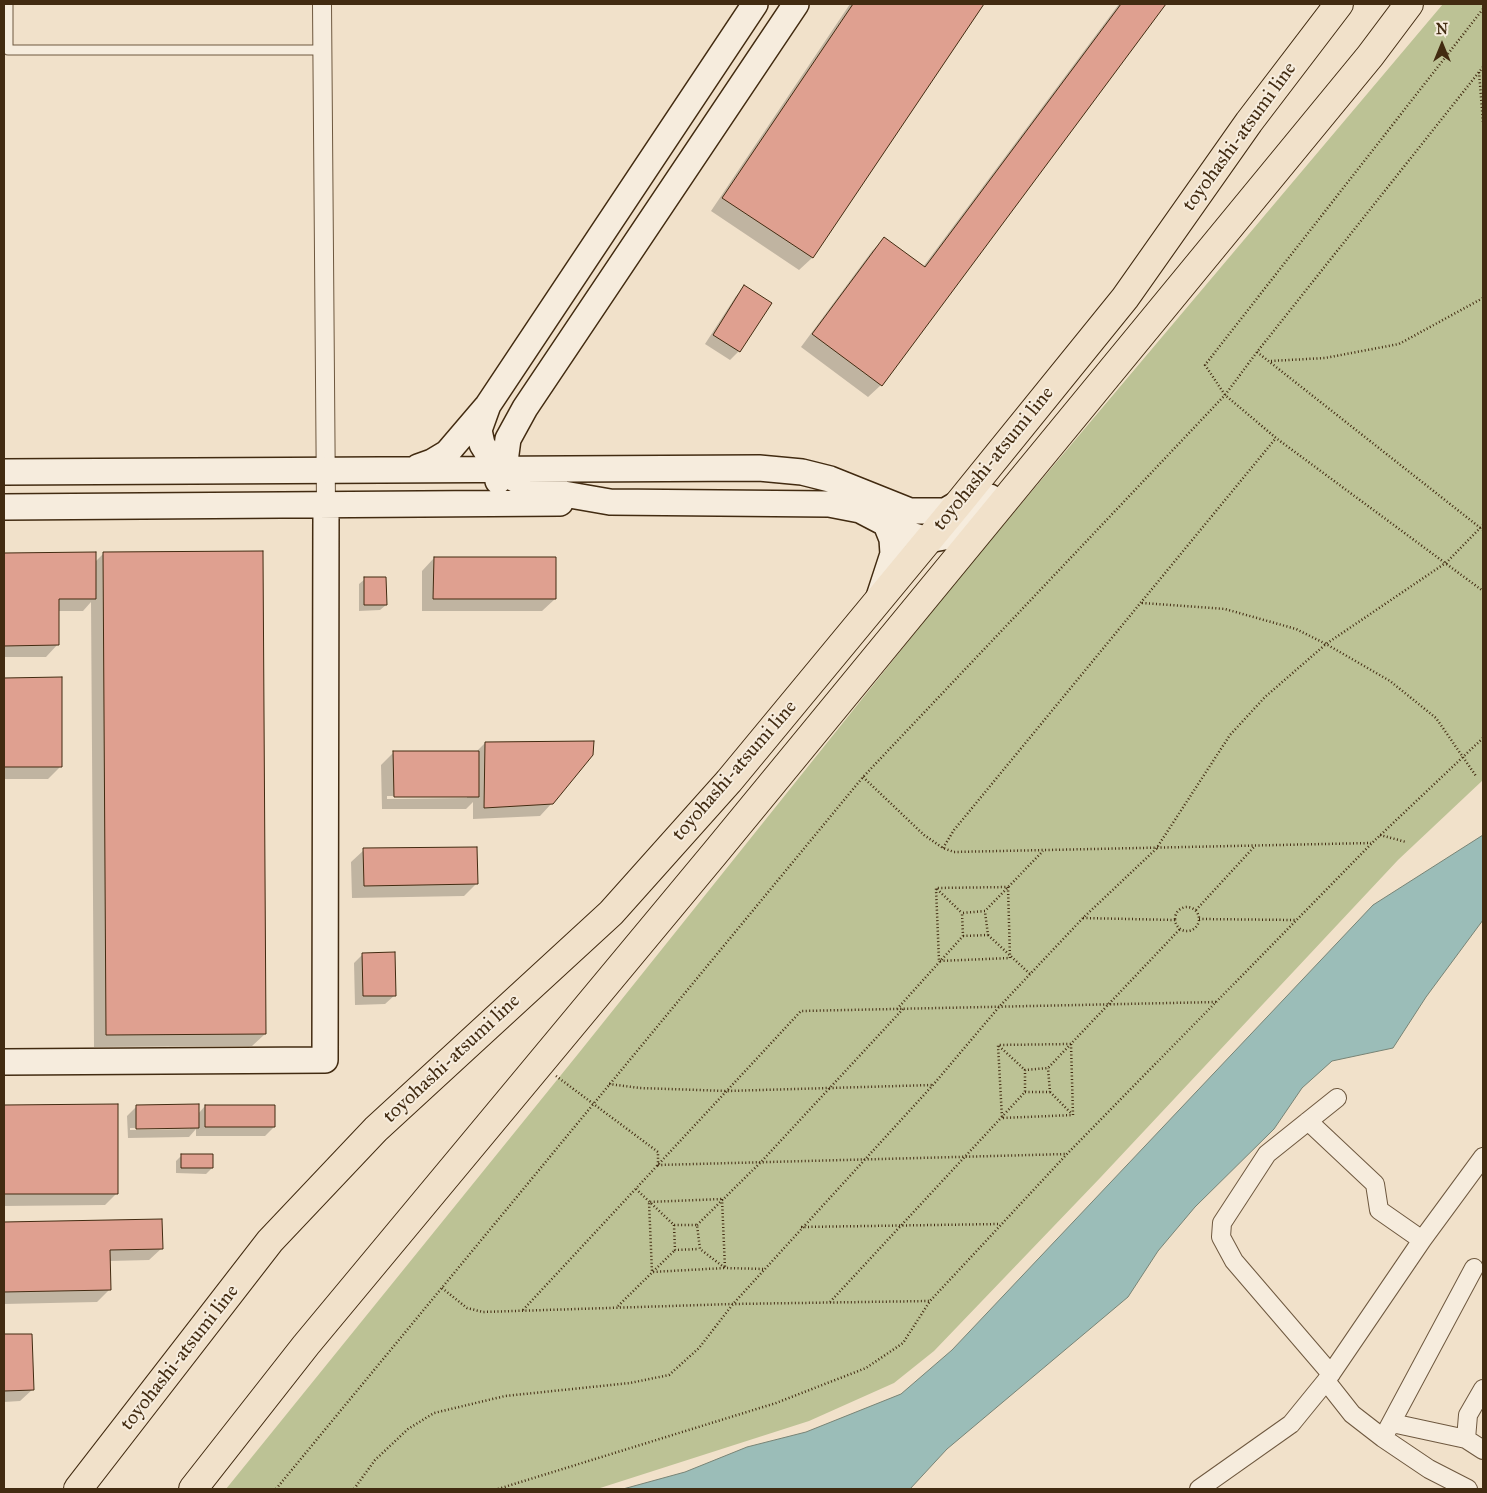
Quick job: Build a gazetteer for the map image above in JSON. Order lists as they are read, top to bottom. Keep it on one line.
{"streets":{"main road":["toyohashi-atsumi line"]},"north":"top"}
